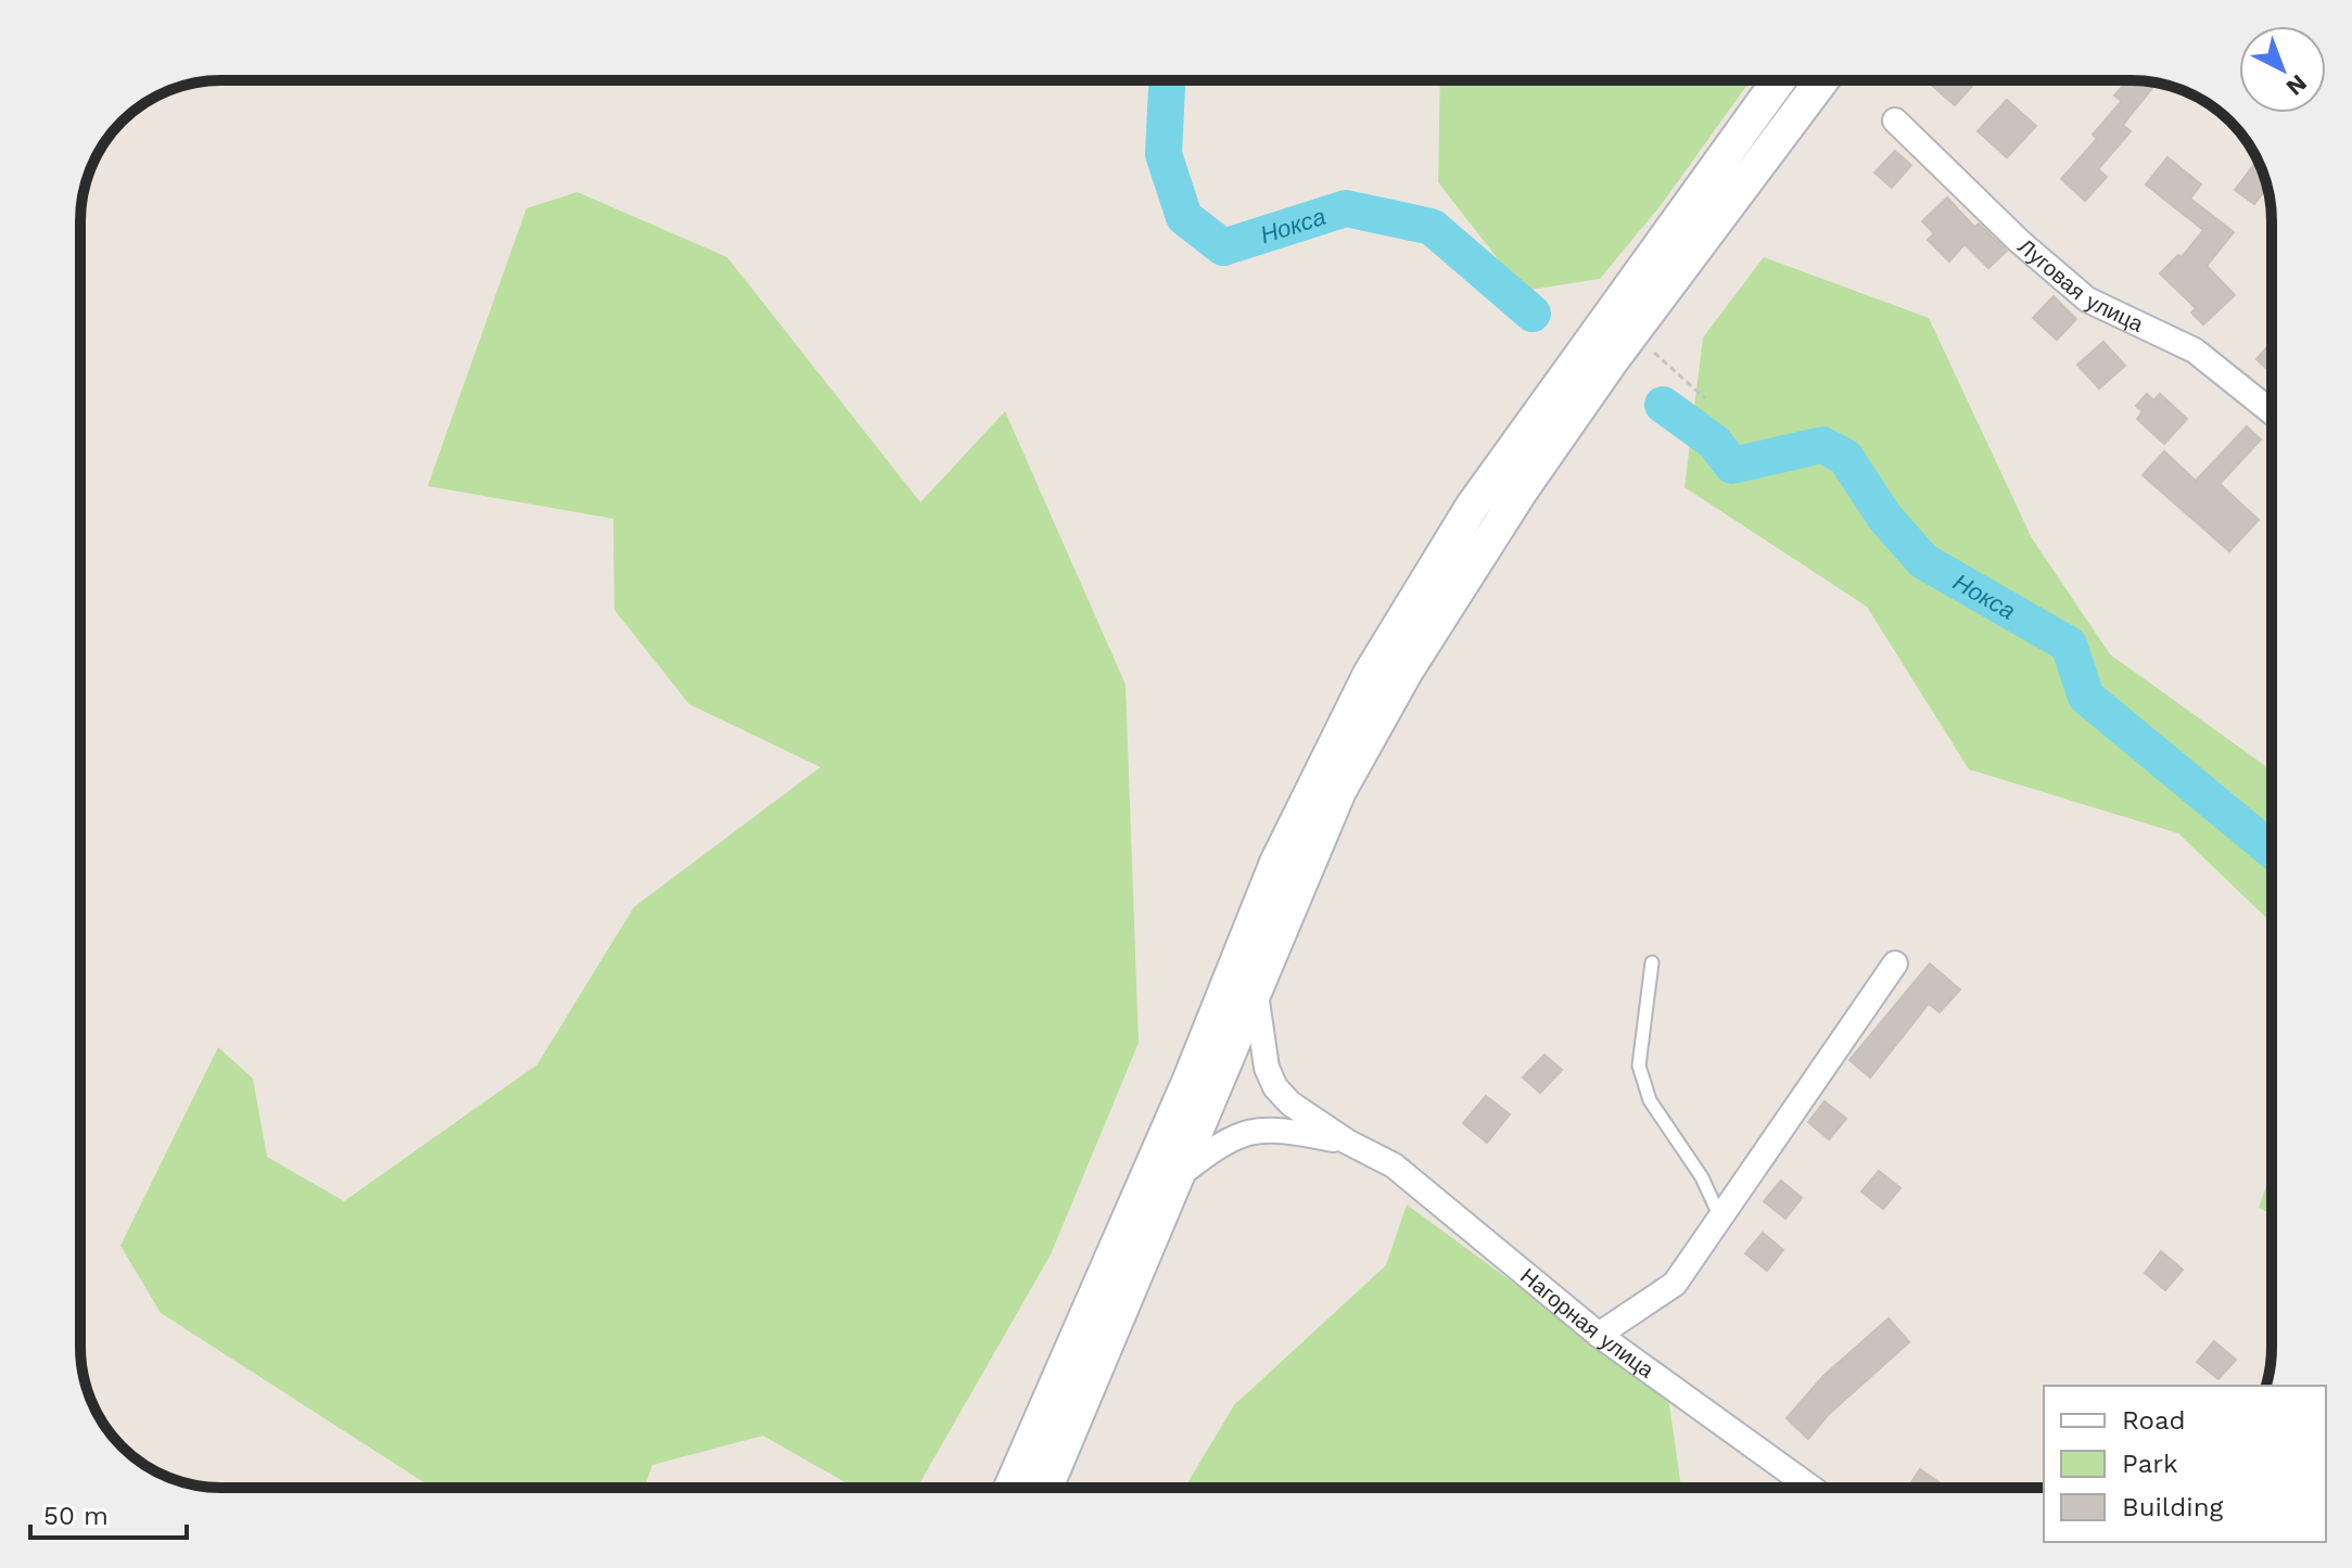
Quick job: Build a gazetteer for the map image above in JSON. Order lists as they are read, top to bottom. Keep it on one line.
{"streets":{"street":["Луговая улица","Нагорная улица"]},"water":["Нокса"],"legend":["Road","Park","Building"],"scale_bar":"50 m","north":"bottom right"}
